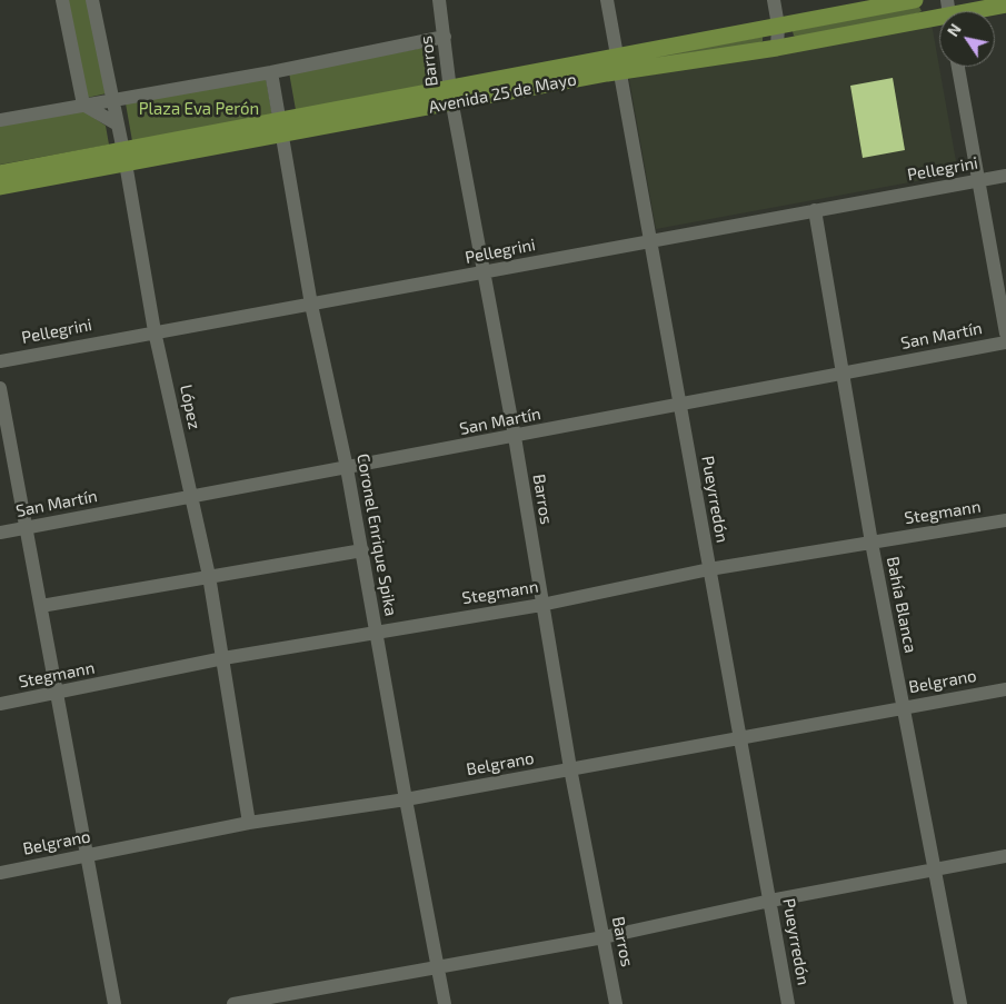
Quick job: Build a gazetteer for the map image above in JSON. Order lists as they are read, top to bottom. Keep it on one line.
{"streets":{"main road":["Avenida 25 de Mayo"],"street":["Barros","Pellegrini","San Martín","López","Pueyrredón","Stegmann","Coronel Enrique Spika","Bahía Blanca","Belgrano"]},"crossings":[["Barros","Avenida 25 de Mayo"],["Barros","Pellegrini"],["Barros","San Martín"],["Barros","Stegmann"],["Barros","Belgrano"],["Avenida 25 de Mayo","López"],["Avenida 25 de Mayo","Pueyrredón"],["Avenida 25 de Mayo","Coronel Enrique Spika"],["Pellegrini","López"],["Pellegrini","Pueyrredón"],["Pellegrini","Coronel Enrique Spika"],["Pellegrini","Bahía Blanca"],["San Martín","López"],["San Martín","Pueyrredón"],["San Martín","Coronel Enrique Spika"],["San Martín","Bahía Blanca"],["López","Stegmann"],["López","Belgrano"],["Pueyrredón","Stegmann"],["Pueyrredón","Belgrano"],["Stegmann","Coronel Enrique Spika"],["Stegmann","Bahía Blanca"],["Coronel Enrique Spika","Belgrano"],["Bahía Blanca","Belgrano"]],"parks":["Plaza Eva Perón"],"north":"top left"}
